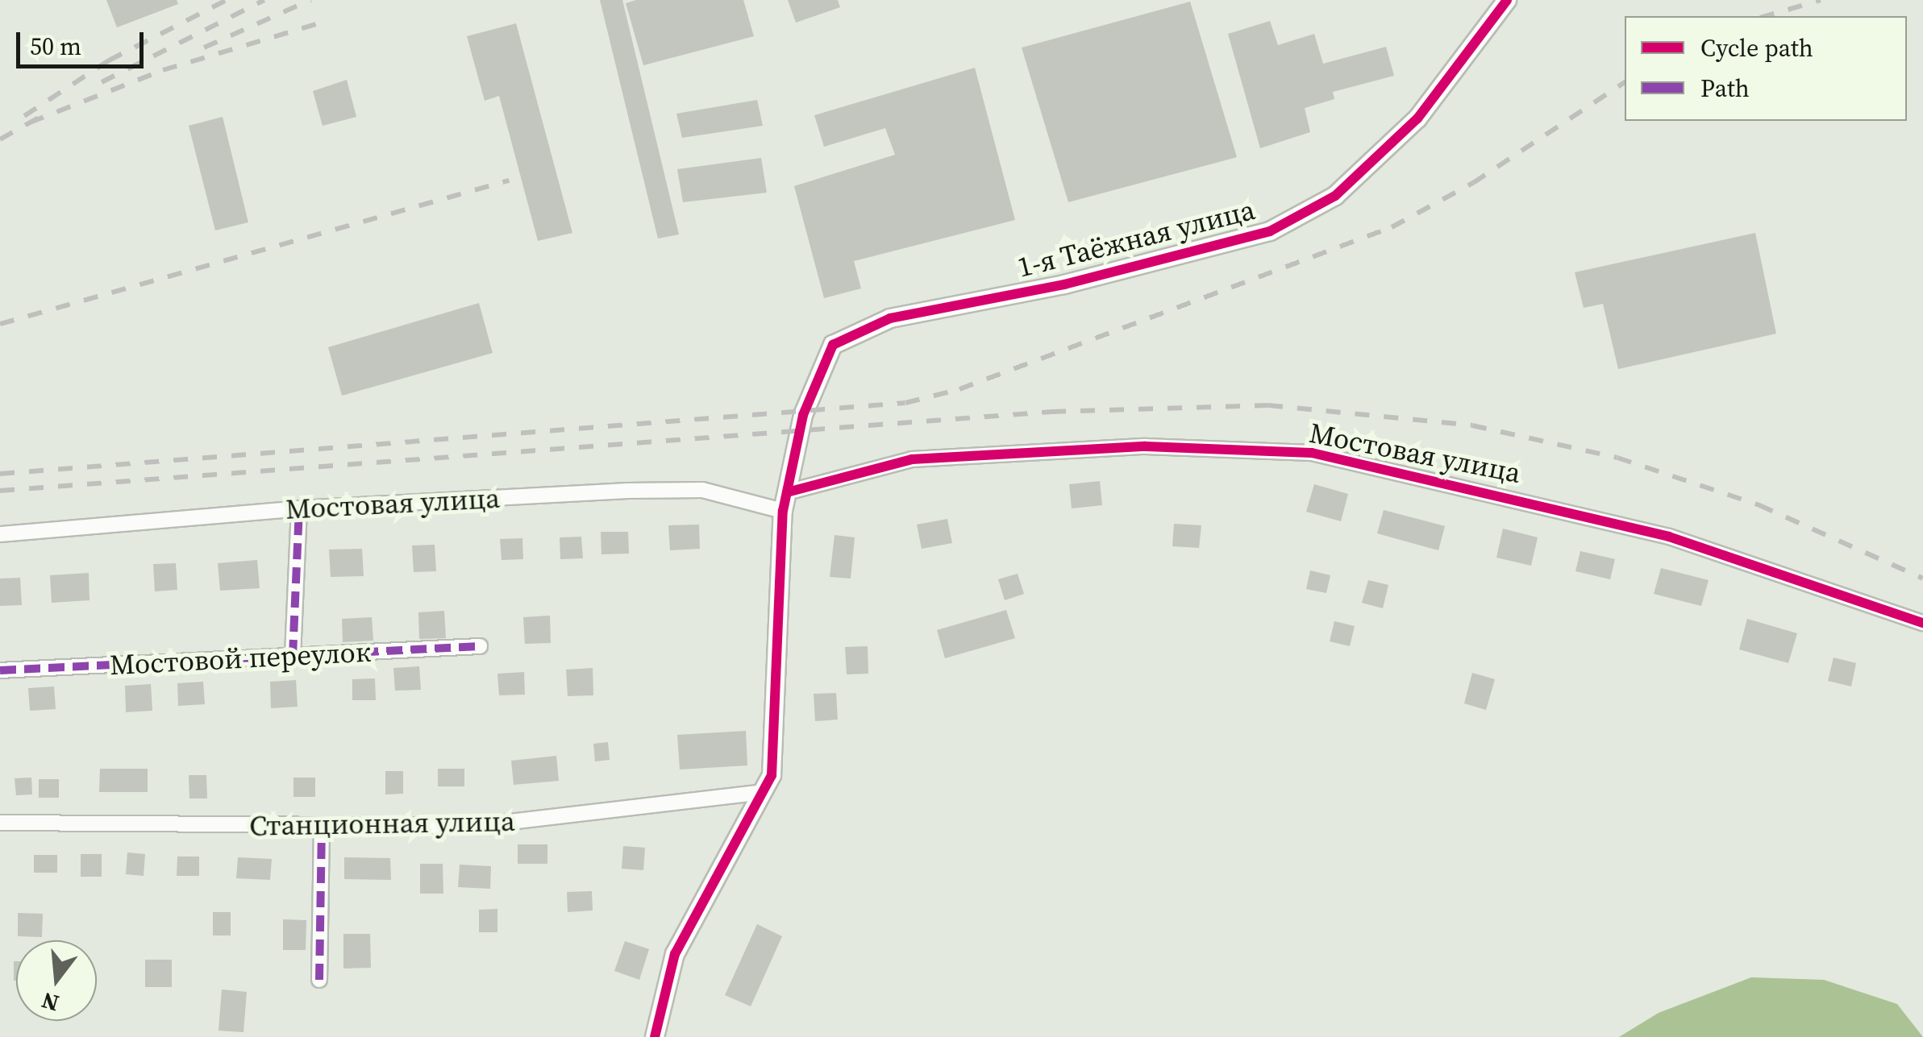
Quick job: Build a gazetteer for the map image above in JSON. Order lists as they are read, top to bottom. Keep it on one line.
{"streets":{"street":["1-я Таёжная улица","Мостовая улица","Мостовой переулок","Станционная улица"]},"crossings":[["1-я Таёжная улица","Мостовая улица"]],"legend":["Cycle path","Path"],"scale_bar":"50 m","north":"bottom"}
